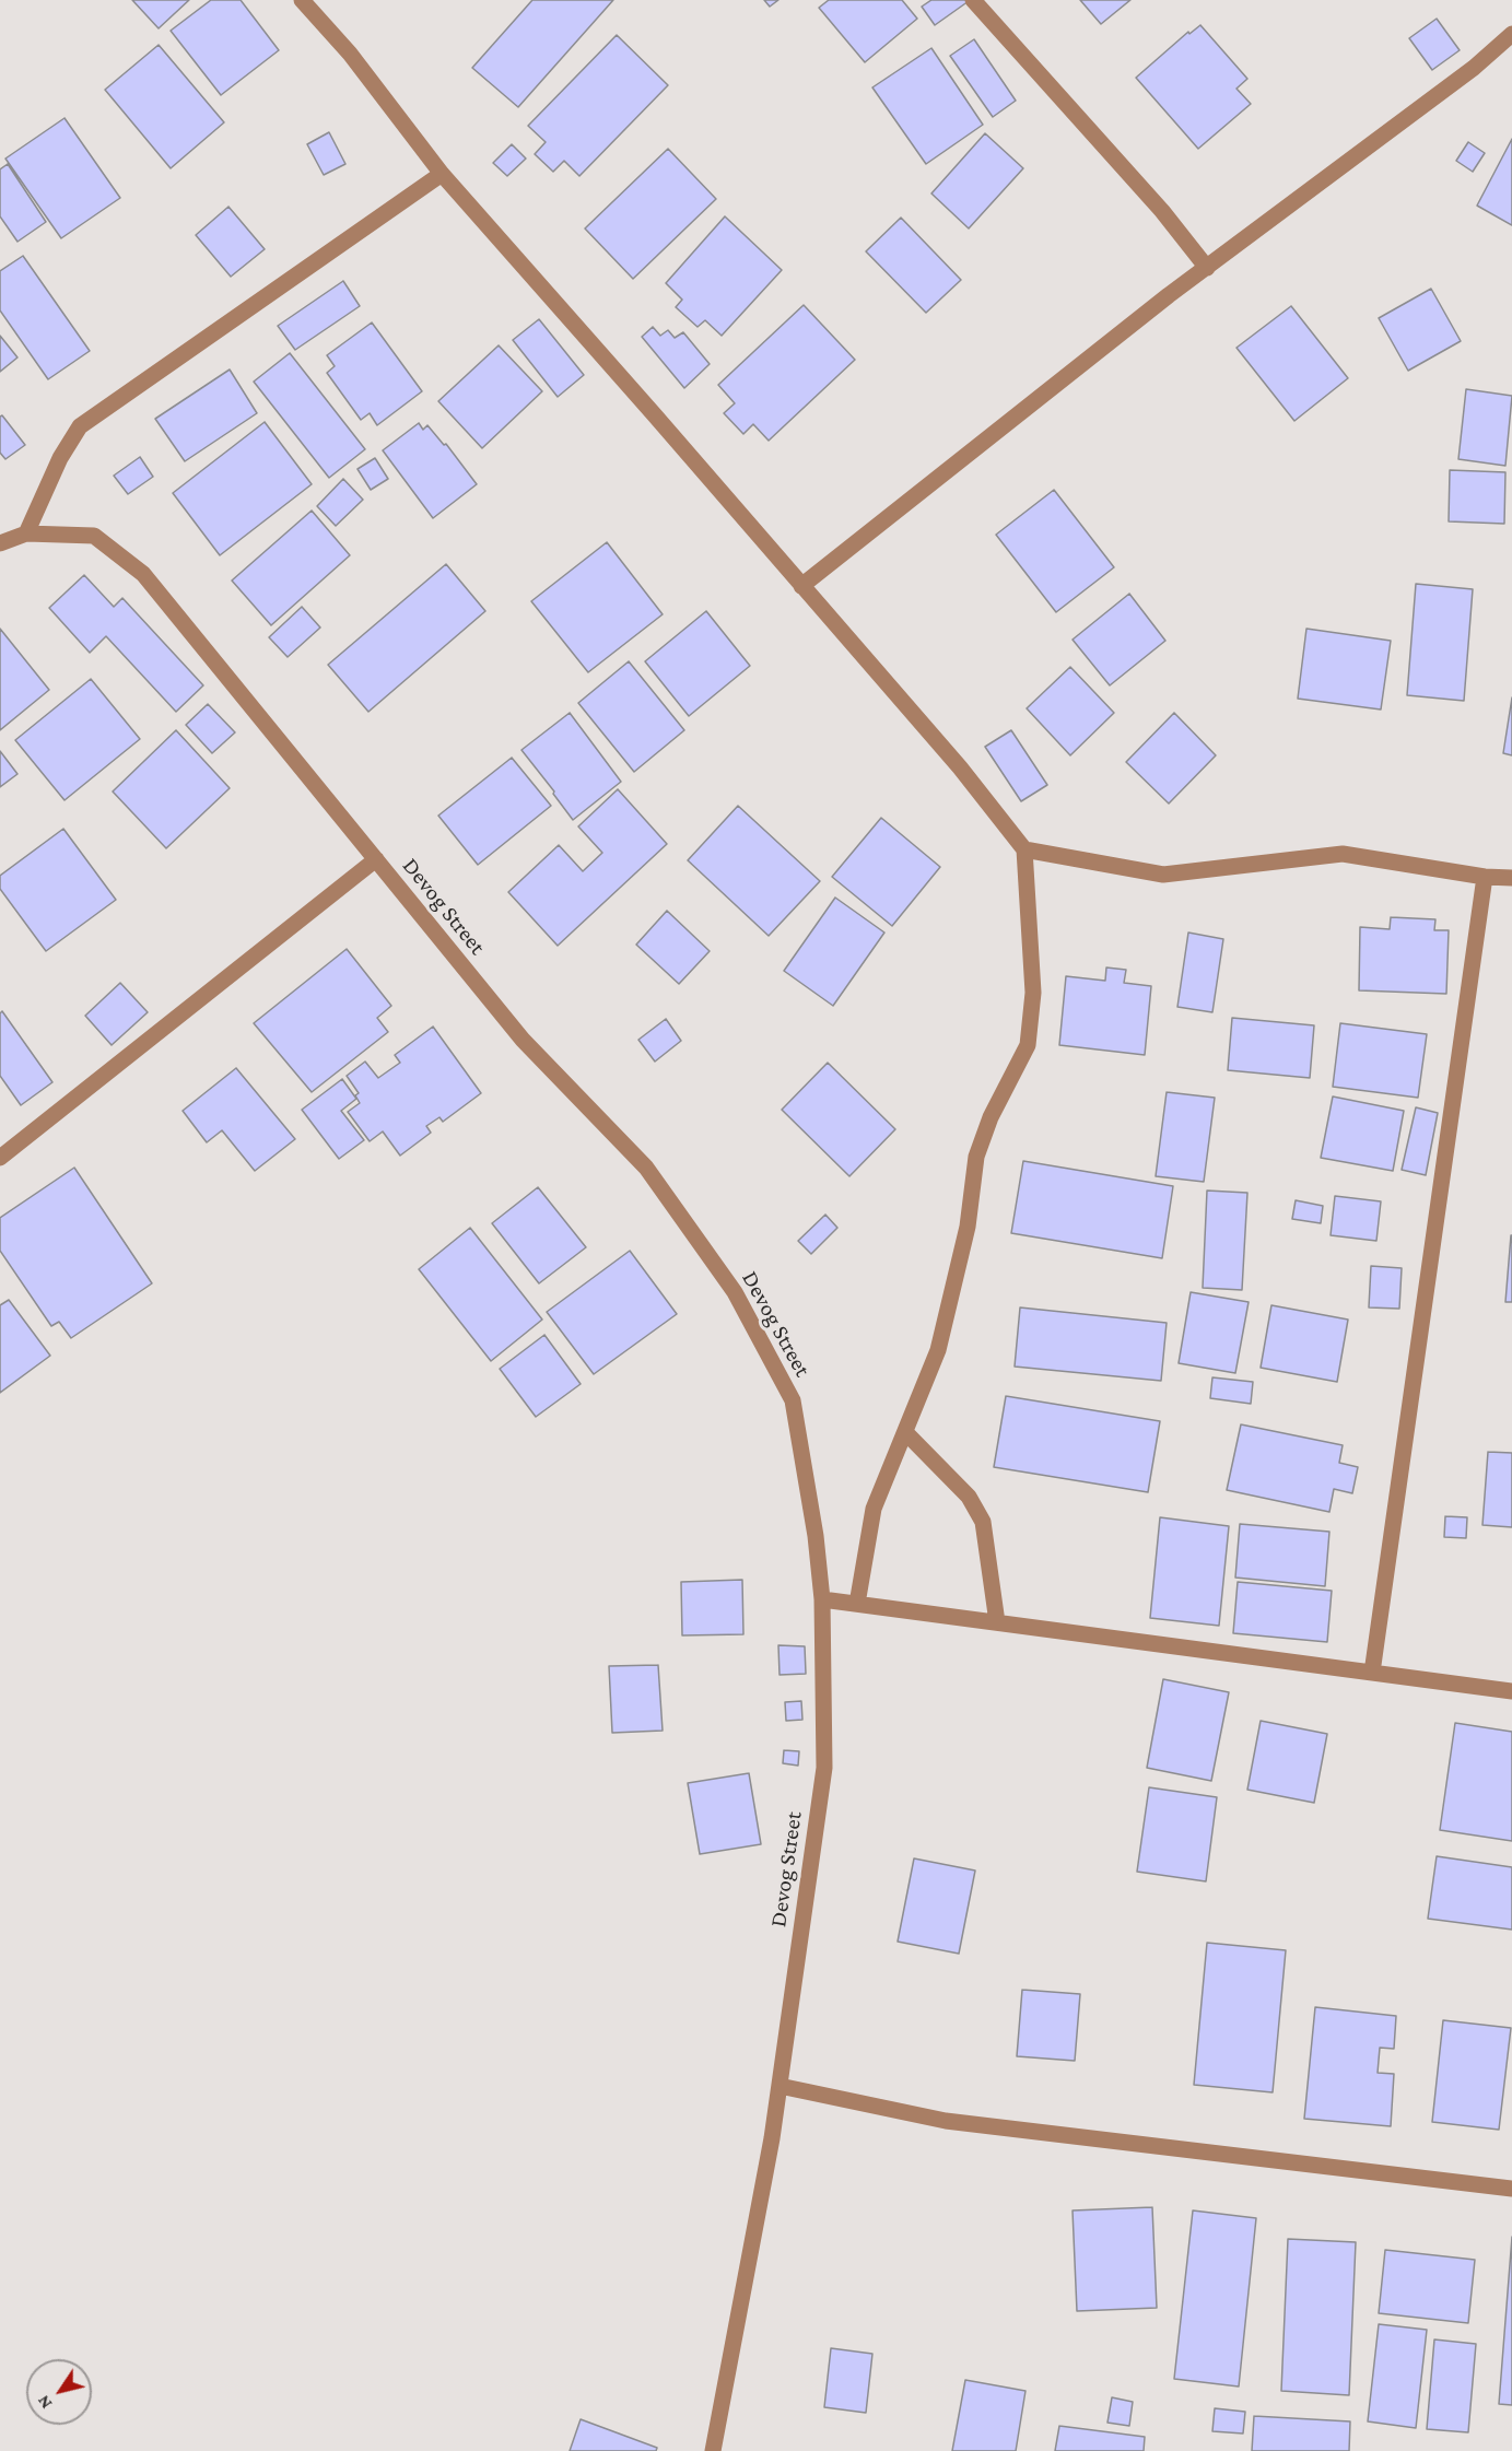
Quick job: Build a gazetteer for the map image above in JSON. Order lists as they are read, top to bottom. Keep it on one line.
{"streets":{"street":["Devog Street"]},"north":"bottom left"}
